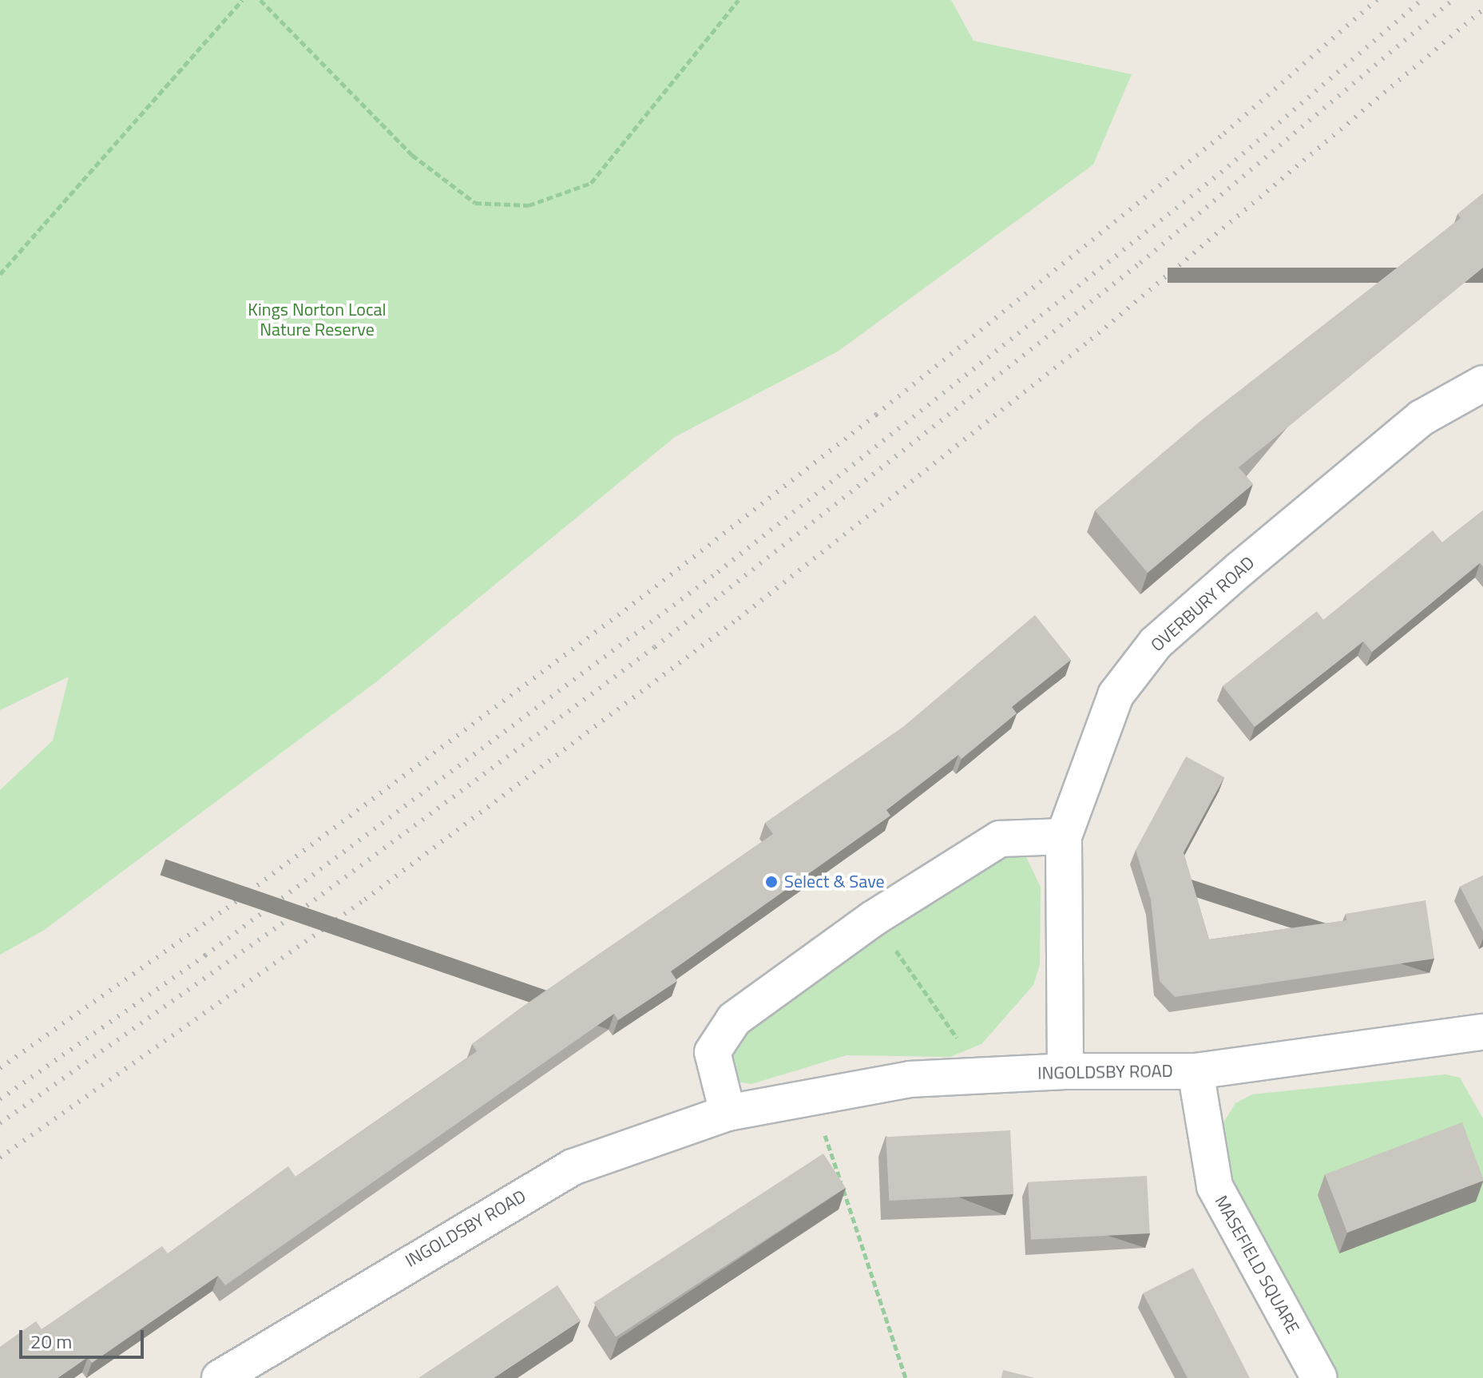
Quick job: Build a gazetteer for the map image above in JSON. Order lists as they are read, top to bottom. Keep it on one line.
{"streets":{"street":["OVERBURY ROAD","INGOLDSBY ROAD","MASEFIELD SQUARE"]},"crossings":[["OVERBURY ROAD","INGOLDSBY ROAD"],["INGOLDSBY ROAD","MASEFIELD SQUARE"]],"parks":["Kings Norton Local Nature Reserve"],"places":["Select & Save"],"scale_bar":"20 m"}
